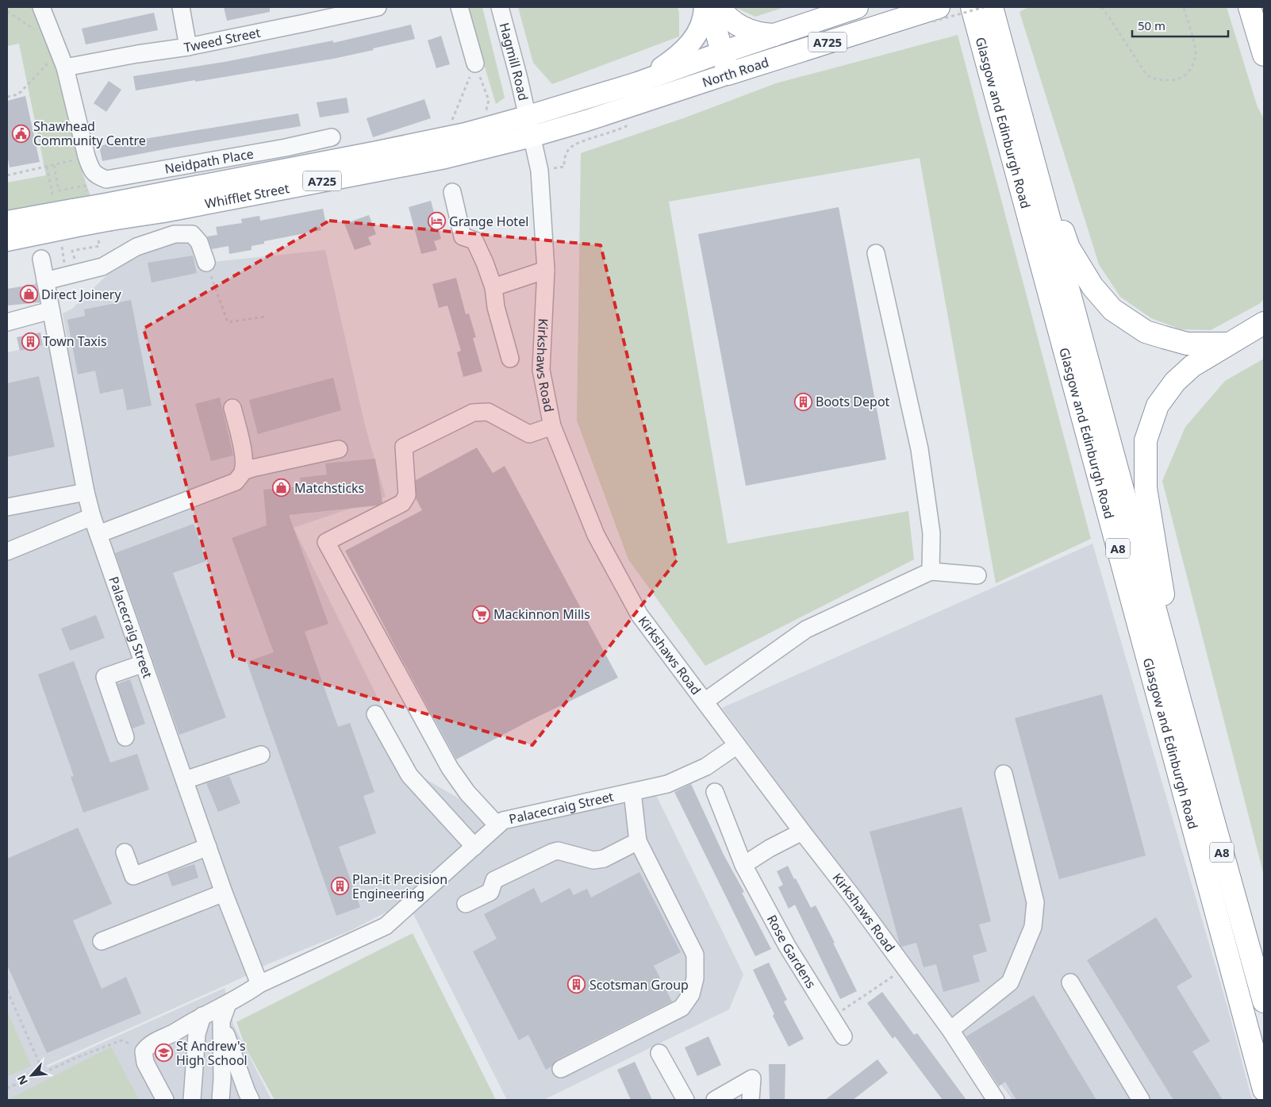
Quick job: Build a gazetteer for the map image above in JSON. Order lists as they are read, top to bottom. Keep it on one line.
{"streets":{"highway":["A725","North Road","Glasgow and Edinburgh Road","A8"],"main road":["Whifflet Street"],"street":["Tweed Street","Hagmill Road","Neidpath Place","Kirkshaws Road","Palacecraig Street","Rose Gardens"]},"crossings":[["A725","North Road"],["Hagmill Road","North Road"],["Hagmill Road","Whifflet Street"],["Hagmill Road","Kirkshaws Road"],["North Road","Whifflet Street"],["North Road","Kirkshaws Road"],["Glasgow and Edinburgh Road","A8"],["Whifflet Street","Kirkshaws Road"],["Kirkshaws Road","Palacecraig Street"]],"places":{"public building":["Shawhead Community Centre"],"hotel":["Grange Hotel"],"shop":["Direct Joinery","Matchsticks"],"building":["Town Taxis","Boots Depot","Plan-it Precision Engineering","Scotsman Group"],"supermarket":["Mackinnon Mills"],"school or university":["St Andrew's High School"]},"scale_bar":"50 m","north":"bottom left"}
